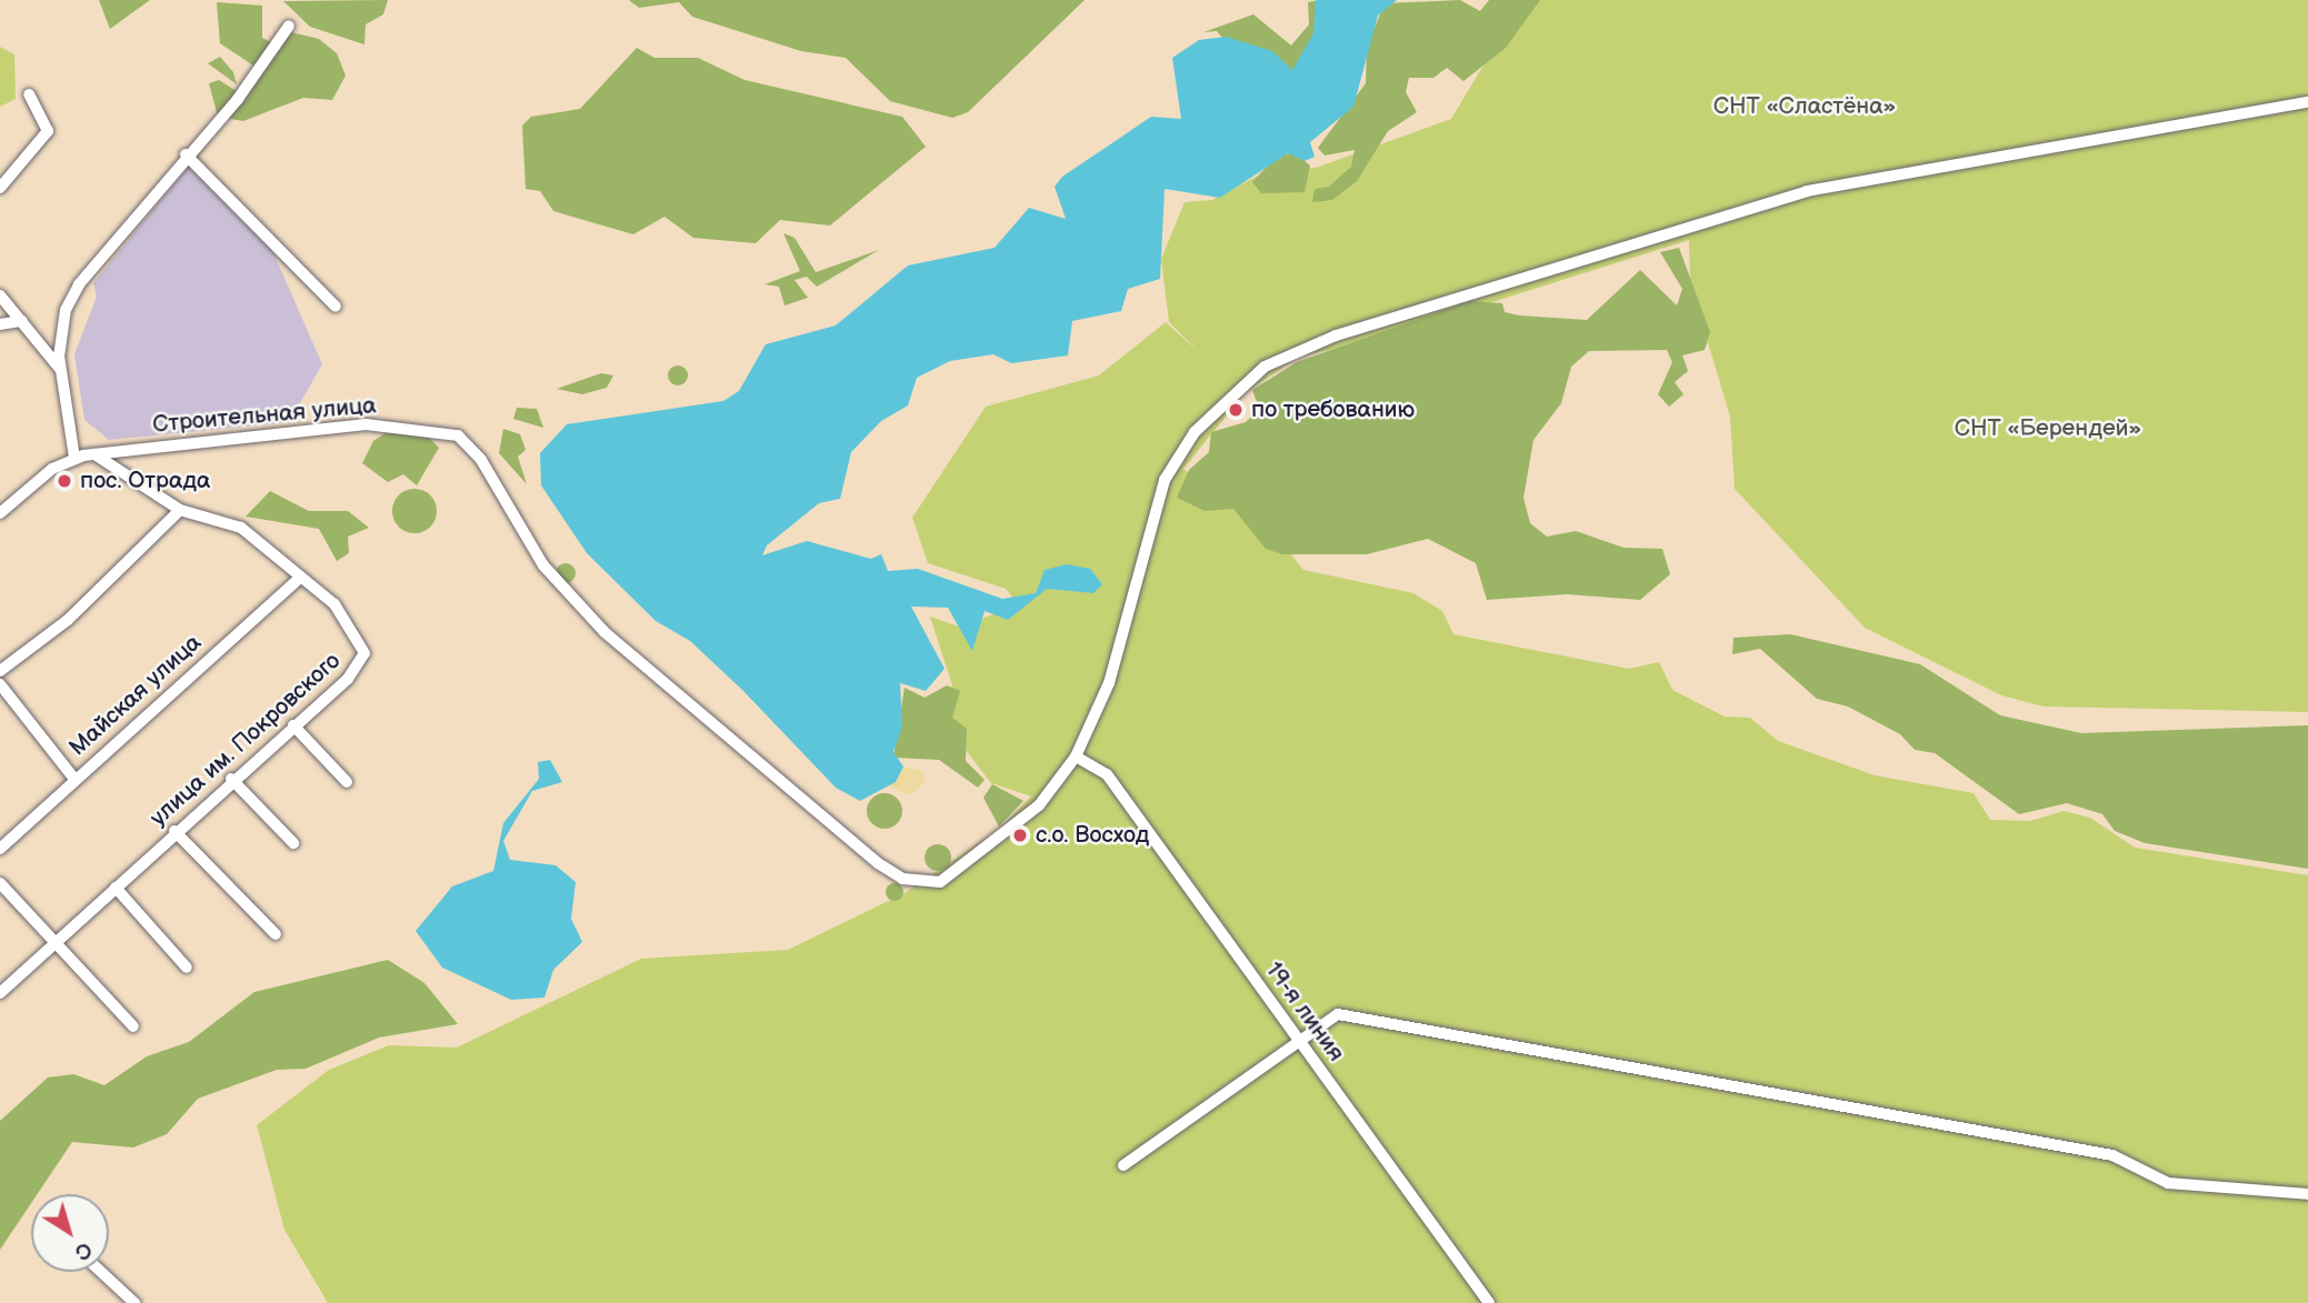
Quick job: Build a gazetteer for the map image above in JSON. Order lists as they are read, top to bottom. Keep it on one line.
{"streets":{"street":["Строительная улица","Майская улица","улица им. Покровского","19-я линия"]},"crossings":[["Строительная улица","улица им. Покровского"],["Строительная улица","19-я линия"],["Майская улица","улица им. Покровского"]],"parks":["СНТ «Сластёна»","СНТ «Берендей»"],"places":["по требованию","пос. Отрада","с.о. Восход"],"north":"bottom right"}
